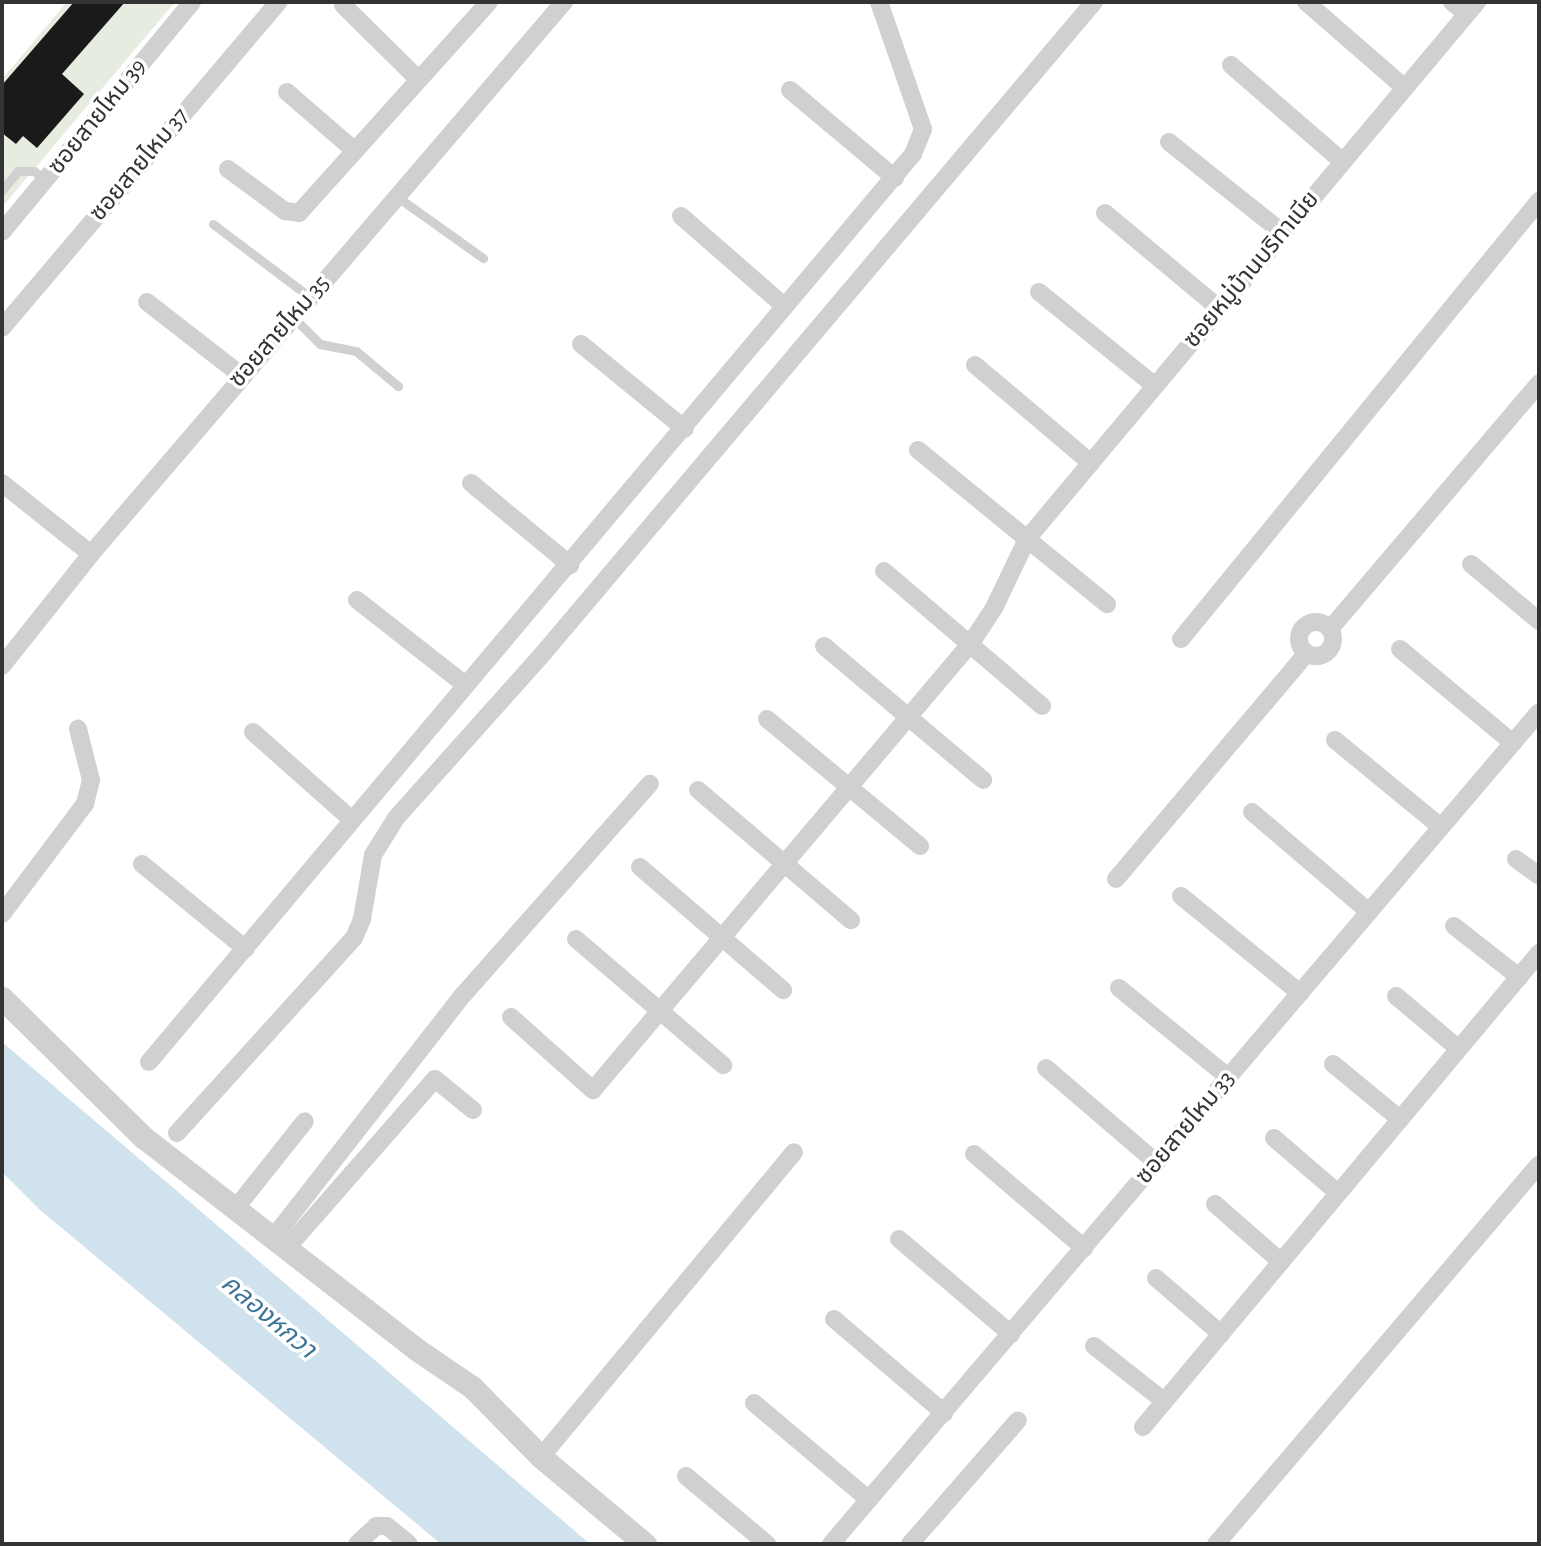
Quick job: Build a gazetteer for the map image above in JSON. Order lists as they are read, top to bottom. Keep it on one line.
{"streets":{"street":["ซอยสายไหม 39","ซอยสายไหม 37","ซอยหมู่บ้านบริทาเนีย","ซอยสายไหม 35","ซอยสายไหม 33"]},"water":["คลองหกวา"]}
